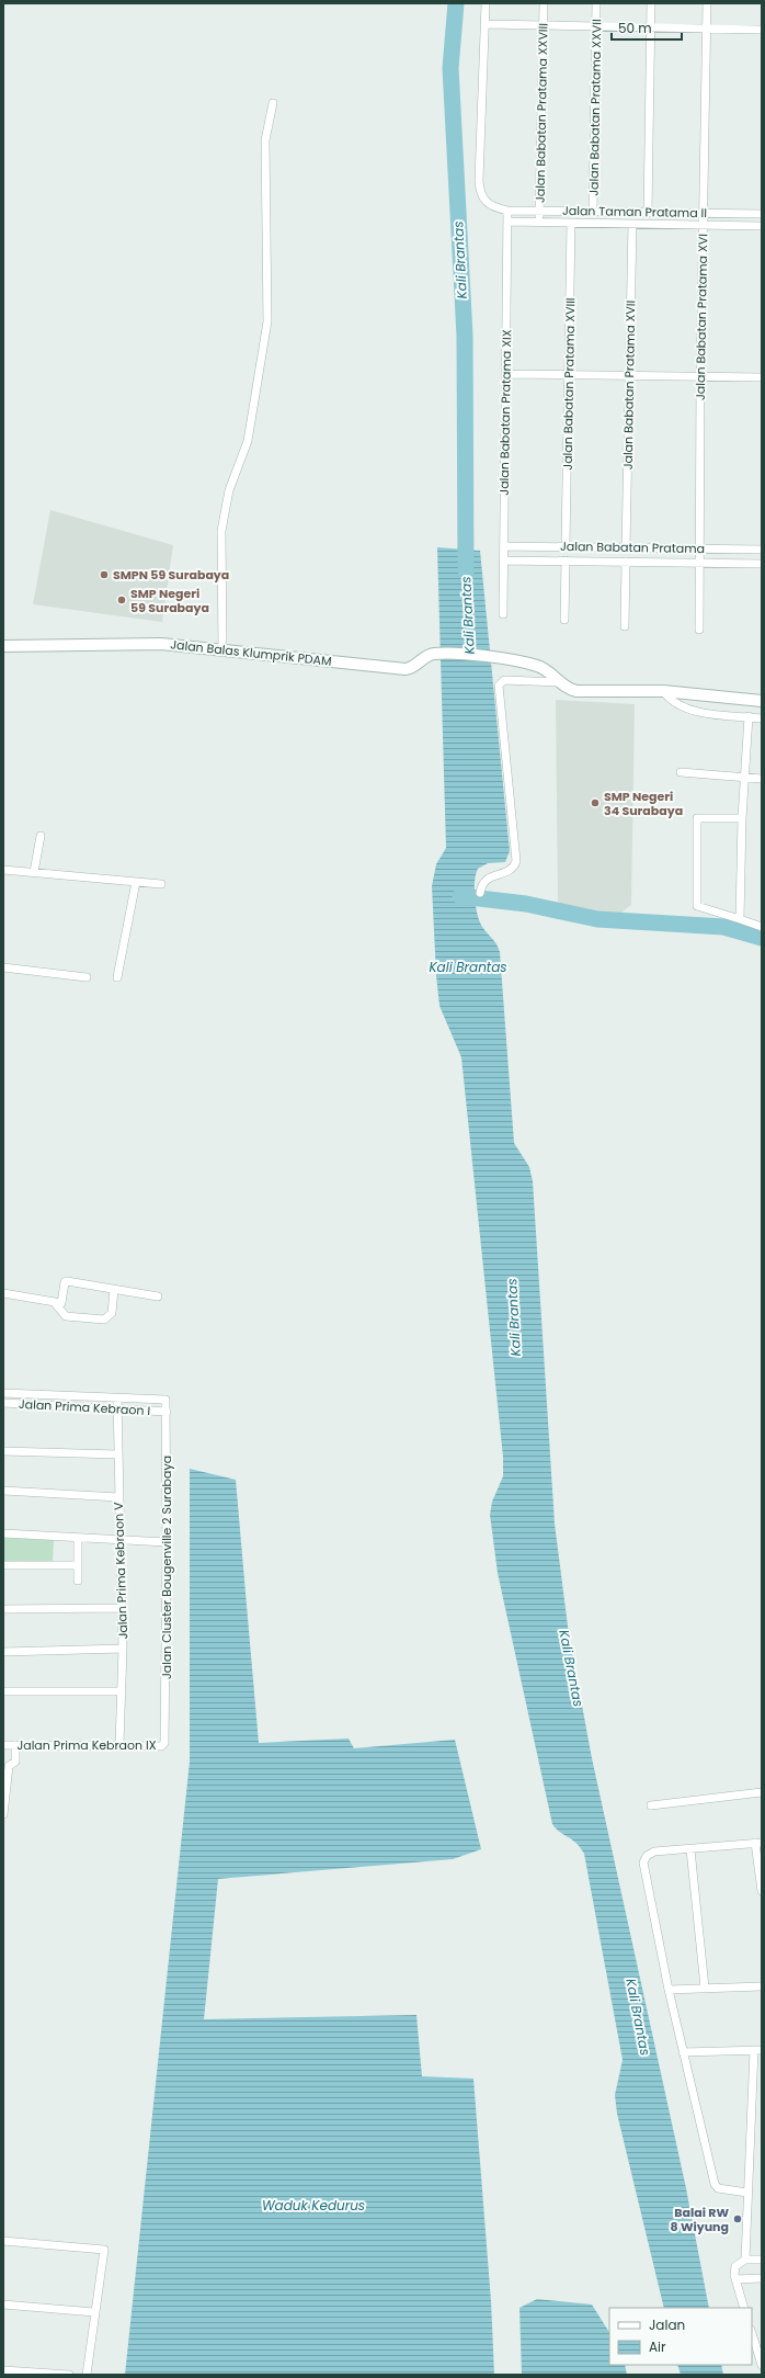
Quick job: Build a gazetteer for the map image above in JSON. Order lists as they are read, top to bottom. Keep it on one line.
{"streets":{"street":["Jalan Babatan Pratama XXVII","Jalan Babatan Pratama XXVIII","Jalan Taman Pratama II","Jalan Babatan Pratama XVI","Jalan Babatan Pratama XVIII","Jalan Babatan Pratama XVII","Jalan Babatan Pratama XIX","Jalan Babatan Pratama","Jalan Balas Klumprik PDAM","Jalan Prima Kebraon I","Jalan Cluster Bougenville 2 Surabaya","Jalan Prima Kebraon V","Jalan Prima Kebraon IX"]},"crossings":[["Jalan Babatan Pratama XXVII","Jalan Taman Pratama II"],["Jalan Babatan Pratama XXVIII","Jalan Taman Pratama II"],["Jalan Taman Pratama II","Jalan Babatan Pratama XVI"],["Jalan Taman Pratama II","Jalan Babatan Pratama XVIII"],["Jalan Taman Pratama II","Jalan Babatan Pratama XVII"],["Jalan Taman Pratama II","Jalan Babatan Pratama XIX"],["Jalan Babatan Pratama XVI","Jalan Babatan Pratama"],["Jalan Babatan Pratama XVIII","Jalan Babatan Pratama"],["Jalan Babatan Pratama XVII","Jalan Babatan Pratama"],["Jalan Babatan Pratama XIX","Jalan Babatan Pratama"],["Jalan Prima Kebraon I","Jalan Cluster Bougenville 2 Surabaya"],["Jalan Prima Kebraon I","Jalan Prima Kebraon V"],["Jalan Cluster Bougenville 2 Surabaya","Jalan Prima Kebraon IX"],["Jalan Prima Kebraon V","Jalan Prima Kebraon IX"]],"water":["Kali Brantas","Waduk Kedurus"],"places":["SMPN 59 Surabaya","SMP Negeri 59 Surabaya","SMP Negeri 34 Surabaya","Balai RW 8 Wiyung"],"legend":["Jalan","Air"],"scale_bar":"50 m"}
